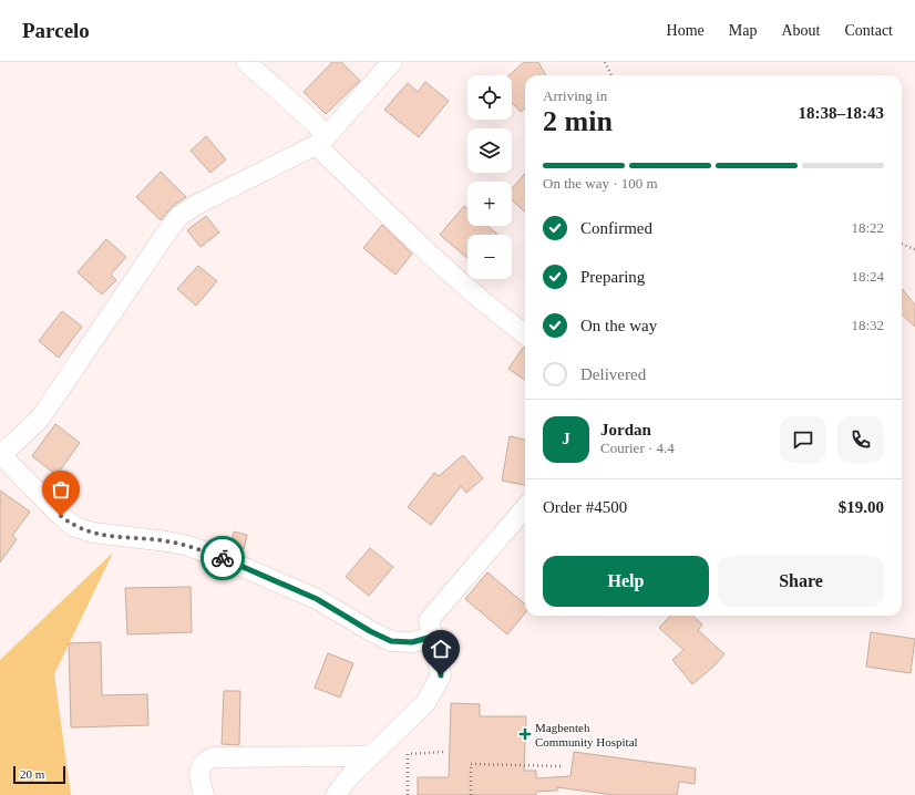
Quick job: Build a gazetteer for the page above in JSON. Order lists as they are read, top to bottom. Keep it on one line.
{"places":{"health":["Magbenteh Community Hospital"]},"scale_bar":"20 m","page":{"header":"Parcelo","nav":["Home","Map","About","Contact"],"map_buttons":["+","−"],"heading":["2 min","Arriving in","18:38–18:43"],"panel":["Jordan","Courier · 4.4","Order #4500","$19.00"],"bar":"On the way · 100 m","list":[["Confirmed","18:22"],["Preparing","18:24"],["On the way","18:32"],"Delivered"],"round":"J","buttons":["Help","Share"],"scale":"20 m"}}
